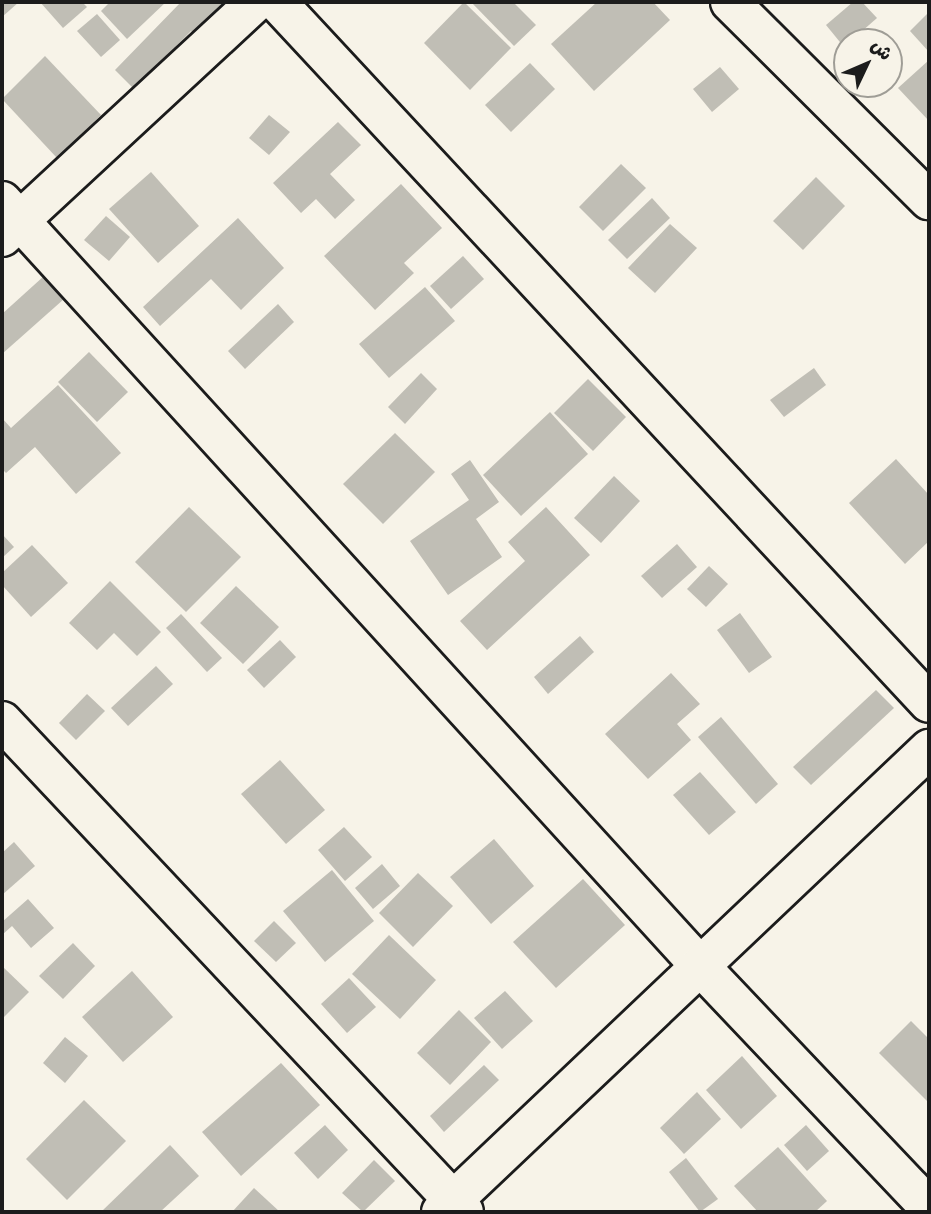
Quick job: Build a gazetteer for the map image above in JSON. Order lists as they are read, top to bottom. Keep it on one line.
{"north":"top right"}
